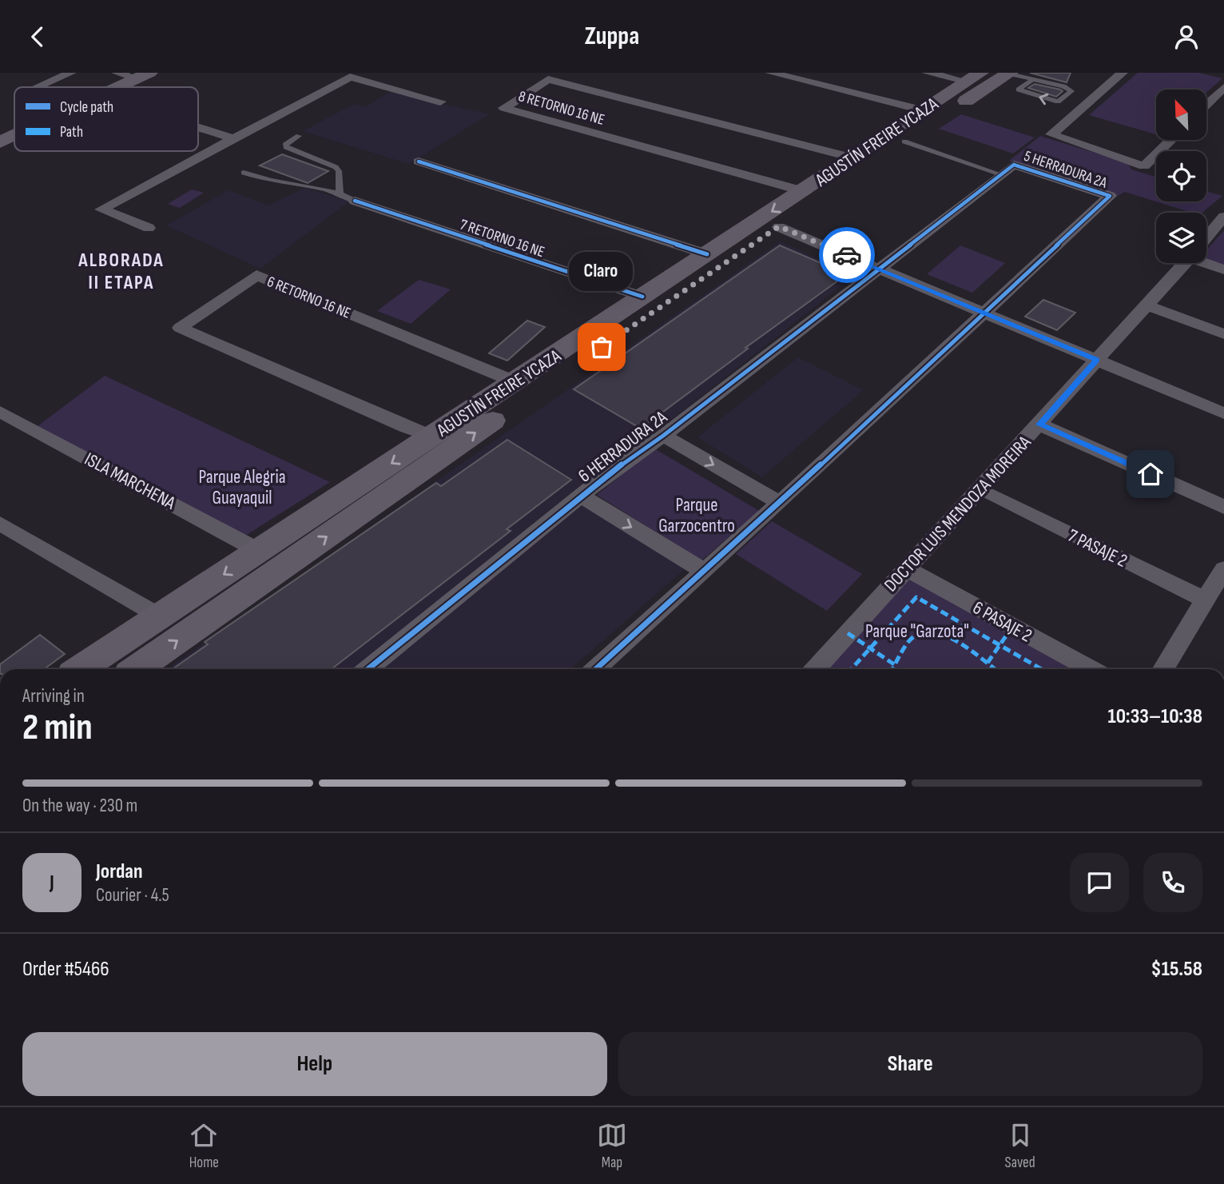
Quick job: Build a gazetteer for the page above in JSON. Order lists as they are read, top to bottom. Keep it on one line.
{"streets":{"main road":["AGUSTÍN FREIRE YCAZA"],"street":["8 RETORNO 16 NE","5 HERRADURA 2A","7 RETORNO 16 NE","6 RETORNO 16 NE","6 HERRADURA 2A","ISLA MARCHENA","DOCTOR LUIS MENDOZA MOREIRA","7 PASAJE 2","6 PASAJE 2"]},"crossings":[["8 RETORNO 16 NE","AGUSTÍN FREIRE YCAZA"],["AGUSTÍN FREIRE YCAZA","7 RETORNO 16 NE"],["AGUSTÍN FREIRE YCAZA","6 RETORNO 16 NE"],["AGUSTÍN FREIRE YCAZA","ISLA MARCHENA"],["5 HERRADURA 2A","6 HERRADURA 2A"],["DOCTOR LUIS MENDOZA MOREIRA","6 PASAJE 2"]],"districts":["ALBORADA II ETAPA"],"parks":["Parque Alegria Guayaquil","Parque Garzocentro","Parque \"Garzota\""],"places":["Claro"],"legend":["Cycle path","Path"],"north":"top left","page":{"header":"Zuppa","bubble":"Claro","heading":["2 min","Arriving in","10:33–10:38"],"panel":["Jordan","Courier · 4.5","Order #5466","$15.58"],"bar":"On the way · 230 m","round":"J","buttons":["Help","Share"],"tabs":["Home","Map","Saved"]}}
